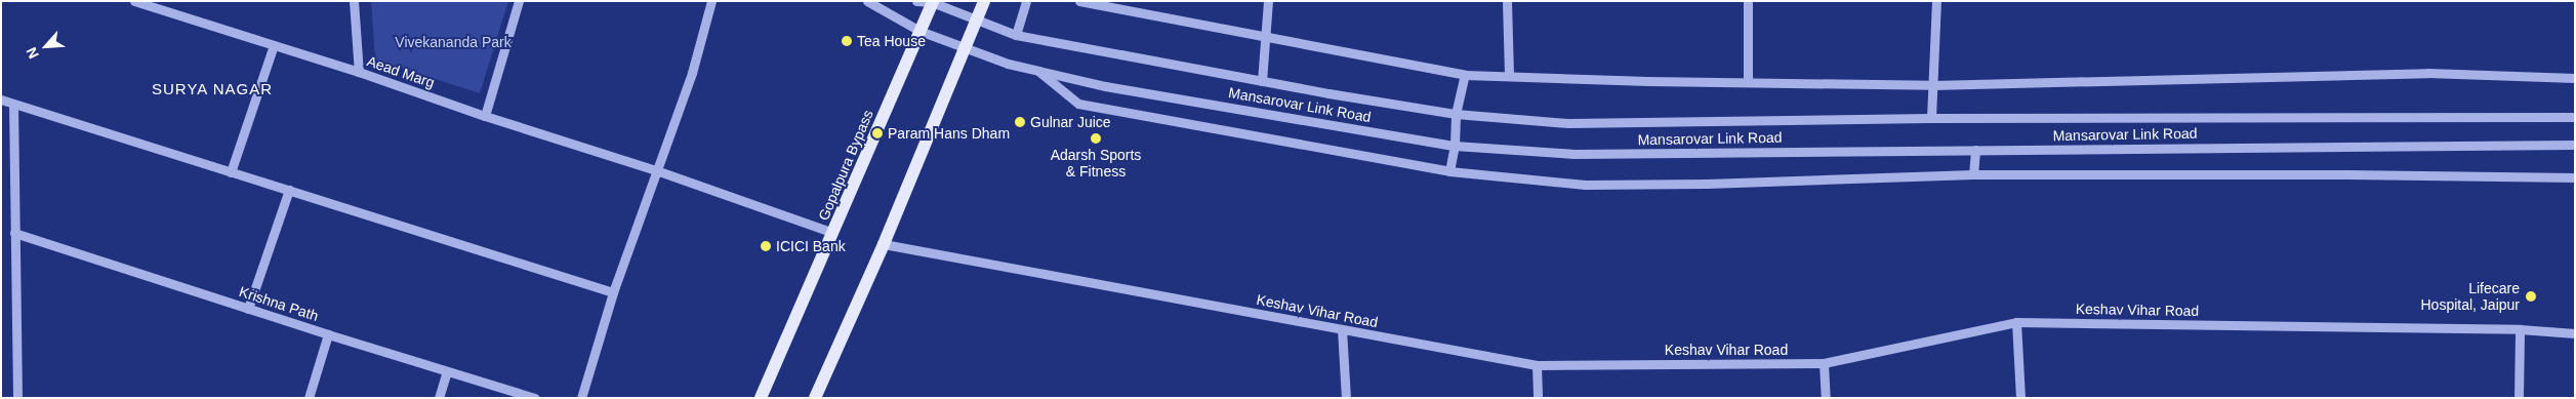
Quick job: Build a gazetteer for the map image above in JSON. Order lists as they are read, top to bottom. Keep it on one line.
{"streets":{"main road":["Gopalpura Bypass"],"street":["Aead Marg","Mansarovar Link Road","Krishna Path","Keshav Vihar Road"]},"crossings":[["Aead Marg","Gopalpura Bypass"],["Mansarovar Link Road","Gopalpura Bypass"]],"districts":["SURYA NAGAR"],"parks":["Vivekananda Park"],"places":["Tea House","Gulnar Juice","Param Hans Dham","Adarsh Sports & Fitness","ICICI Bank","Lifecare Hospital, Jaipur"],"north":"bottom left"}
